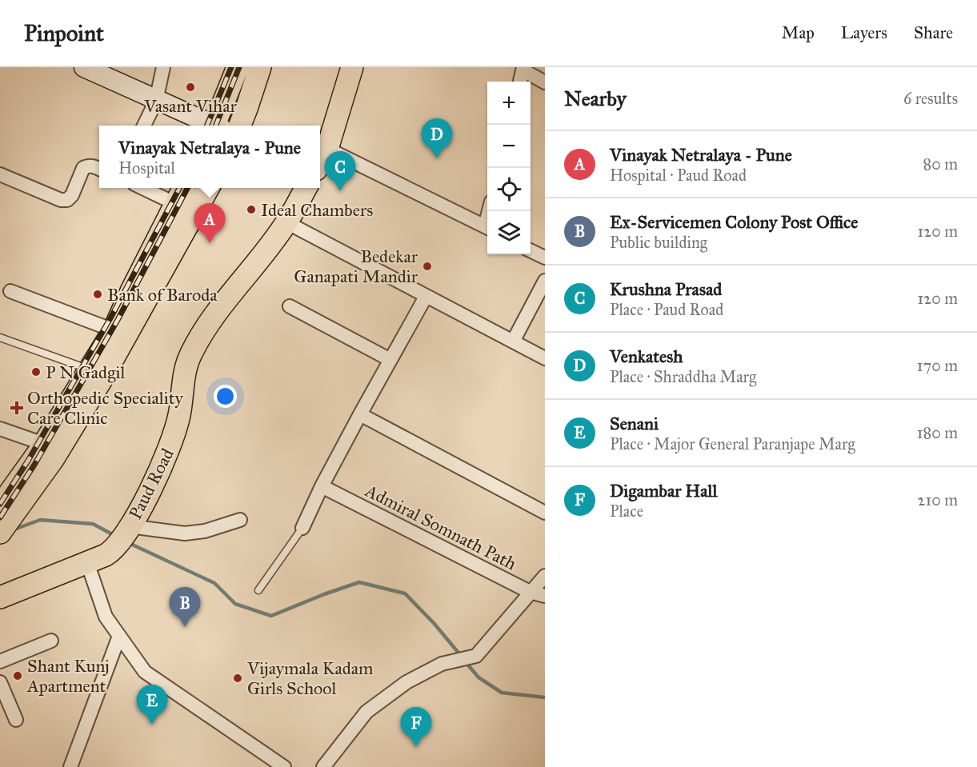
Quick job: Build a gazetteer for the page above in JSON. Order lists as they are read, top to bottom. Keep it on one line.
{"streets":{"main road":["Paud Road"],"street":["Admiral Somnath Path"]},"places":{"other":["Vasant Vihar","Ideal Chambers","Bedekar Ganapati Mandir","Bank of Baroda","P N Gadgil","Shant Kunj Apartment","Vijaymala Kadam Girls School"],"health":["Orthopedic Speciality Care Clinic"]},"page":{"header":"Pinpoint","nav":["Map","Layers","Share"],"heading":["Nearby","6 results"],"map_buttons":["+","−"],"pins":["D","C","A","B","E","F"],"popup":["Vinayak Netralaya - Pune","Hospital"],"list":[{"mark":"A","name":"Vinayak Netralaya - Pune","note":"Hospital · Paud Road","value":"80 m"},{"mark":"B","name":"Ex-Servicemen Colony Post Office","note":"Public building","value":"120 m"},{"mark":"C","name":"Krushna Prasad","note":"Place · Paud Road","value":"120 m"},{"mark":"D","name":"Venkatesh","note":"Place · Shraddha Marg","value":"170 m"},{"mark":"E","name":"Senani","note":"Place · Major General Paranjape Marg","value":"180 m"},{"mark":"F","name":"Digambar Hall","note":"Place","value":"210 m"}]}}
